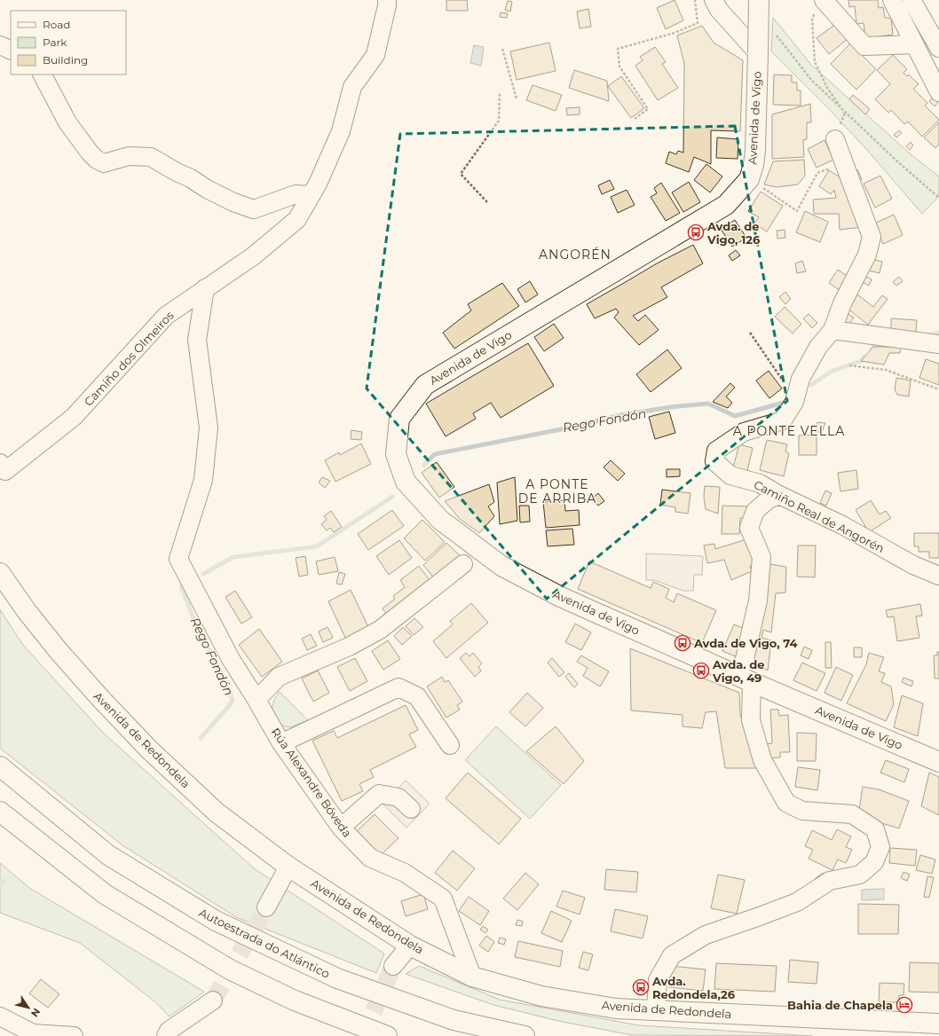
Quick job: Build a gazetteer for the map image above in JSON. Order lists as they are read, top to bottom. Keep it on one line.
{"streets":{"main road":["Avenida de Vigo","Avenida de Redondela","Autoestrada do Atlántico"],"street":["Camiño dos Olmeiros","Camiño Real de Angorén","Rúa Alexandre Bóveda"]},"crossings":[["Camiño dos Olmeiros","Rúa Alexandre Bóveda"],["Avenida de Redondela","Rúa Alexandre Bóveda"]],"districts":["ANGORÉN","A PONTE VELLA","A PONTE DE ARRIBA"],"water":["Rego Fondón"],"places":{"bus stop":["Avda. de Vigo, 126","Avda. de Vigo, 74","Avda. de Vigo, 49","Avda. Redondela,26"],"hotel":["Bahia de Chapela"]},"legend":["Road","Park","Building"],"north":"bottom right"}
